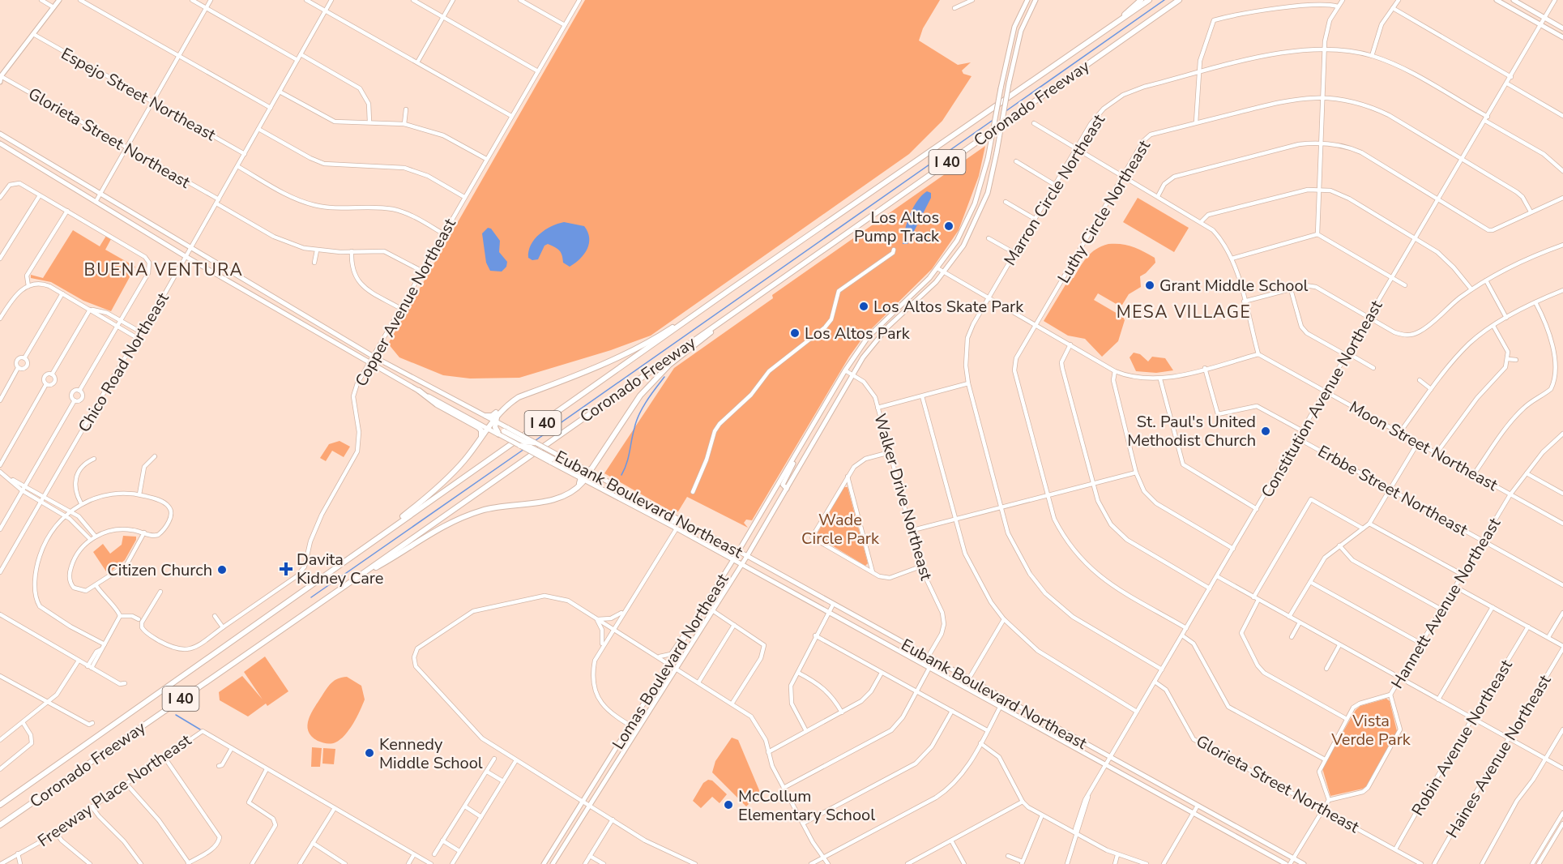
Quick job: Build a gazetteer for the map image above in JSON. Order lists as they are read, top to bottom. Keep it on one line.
{"streets":{"highway":["Coronado Freeway","I 40"],"main road":["Eubank Boulevard Northeast","Lomas Boulevard Northeast"],"street":["Espejo Street Northeast","Glorieta Street Northeast","Marron Circle Northeast","Luthy Circle Northeast","Copper Avenue Northeast","Chico Road Northeast","Constitution Avenue Northeast","Moon Street Northeast","Erbbe Street Northeast","Walker Drive Northeast","Hannett Avenue Northeast","Robin Avenue Northeast","Haines Avenue Northeast","Freeway Place Northeast"]},"crossings":[["Espejo Street Northeast","Chico Road Northeast"],["Glorieta Street Northeast","Copper Avenue Northeast"],["Glorieta Street Northeast","Chico Road Northeast"],["Glorieta Street Northeast","Constitution Avenue Northeast"],["Glorieta Street Northeast","Robin Avenue Northeast"],["Marron Circle Northeast","Constitution Avenue Northeast"],["Luthy Circle Northeast","Constitution Avenue Northeast"],["Constitution Avenue Northeast","Moon Street Northeast"],["Constitution Avenue Northeast","Erbbe Street Northeast"],["Constitution Avenue Northeast","Eubank Boulevard Northeast"],["Moon Street Northeast","Hannett Avenue Northeast"],["Erbbe Street Northeast","Hannett Avenue Northeast"],["Walker Drive Northeast","Eubank Boulevard Northeast"],["Walker Drive Northeast","Lomas Boulevard Northeast"],["Eubank Boulevard Northeast","Lomas Boulevard Northeast"]],"districts":["BUENA VENTURA","MESA VILLAGE"],"parks":["Wade Circle Park","Vista Verde Park"],"places":{"other":["Los Altos Pump Track","Grant Middle School","Los Altos Skate Park","Los Altos Park","St. Paul's United Methodist Church","Citizen Church","Kennedy Middle School","McCollum Elementary School"],"health":["Davita Kidney Care"]}}
